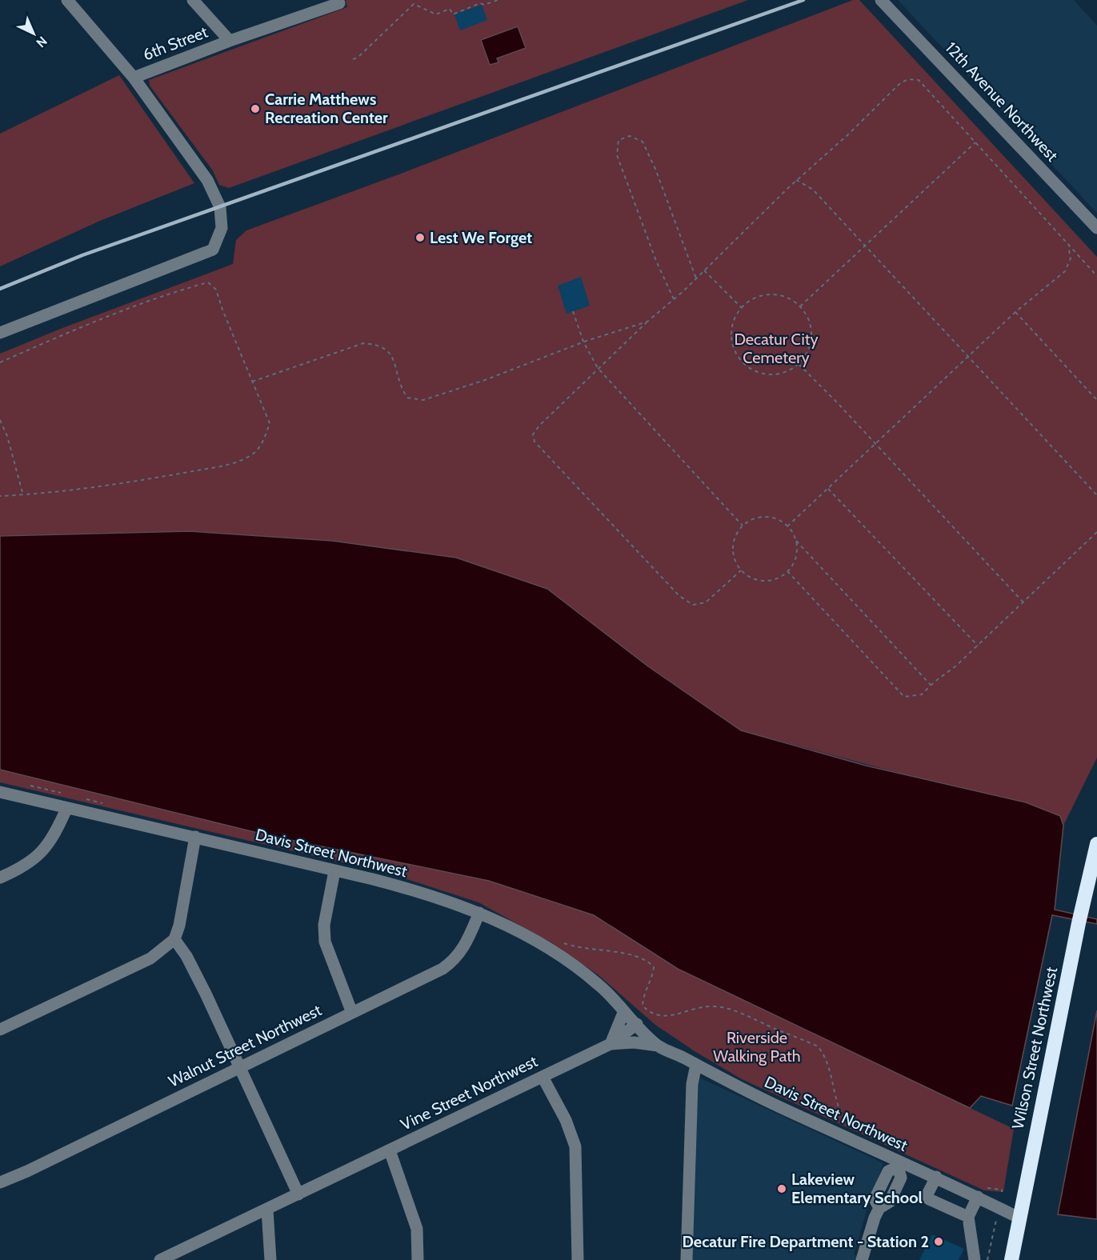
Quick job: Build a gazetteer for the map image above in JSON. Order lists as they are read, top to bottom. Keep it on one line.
{"streets":{"highway":["Wilson Street Northwest"],"street":["6th Street","12th Avenue Northwest","Davis Street Northwest","Walnut Street Northwest","Vine Street Northwest"]},"crossings":[["Davis Street Northwest","Walnut Street Northwest"],["Davis Street Northwest","Wilson Street Northwest"],["Davis Street Northwest","Vine Street Northwest"]],"parks":["Decatur City Cemetery","Riverside Walking Path"],"places":["Carrie Matthews Recreation Center","Lest We Forget","Lakeview Elementary School","Decatur Fire Department - Station 2"],"north":"bottom right"}
